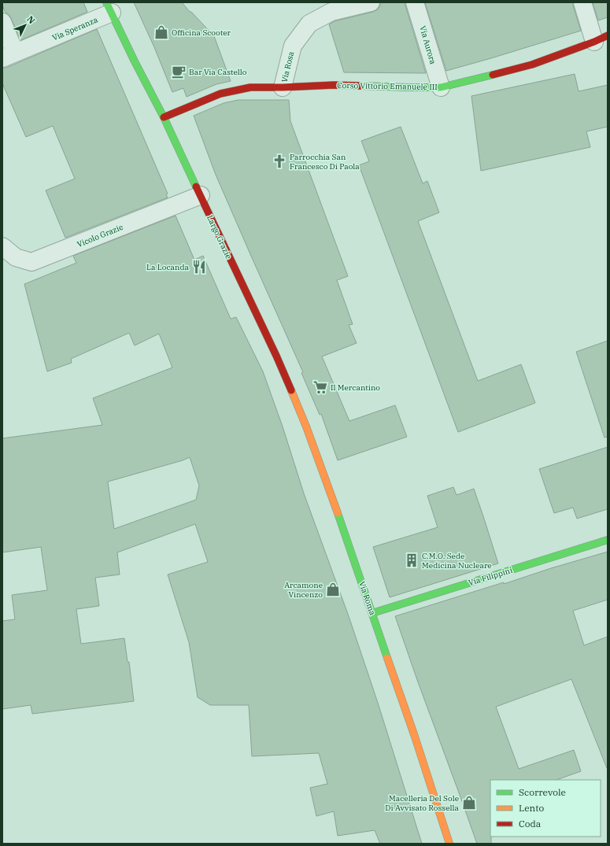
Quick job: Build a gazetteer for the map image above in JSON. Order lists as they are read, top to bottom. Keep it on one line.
{"streets":{"street":["Via Speranza","Via Aurora","Via Rosa","Corso Vittorio Emanuele III","Vicolo Grazie","Largo Grazie","Via Filippini","Via Roma"]},"crossings":[["Via Speranza","Largo Grazie"],["Via Aurora","Corso Vittorio Emanuele III"],["Via Rosa","Corso Vittorio Emanuele III"],["Corso Vittorio Emanuele III","Largo Grazie"],["Vicolo Grazie","Largo Grazie"],["Largo Grazie","Via Roma"],["Via Filippini","Via Roma"]],"places":{"shop":["Officina Scooter","Arcamone Vincenzo","Macelleria Del Sole Di Avvisato Rossella"],"cafe":["Bar Via Castello"],"church":["Parrocchia San Francesco Di Paola"],"restaurant":["La Locanda"],"supermarket":["Il Mercantino"],"building":["C.M.O. Sede Medicina Nucleare"]},"legend":["Scorrevole","Lento","Coda"],"north":"top right"}
